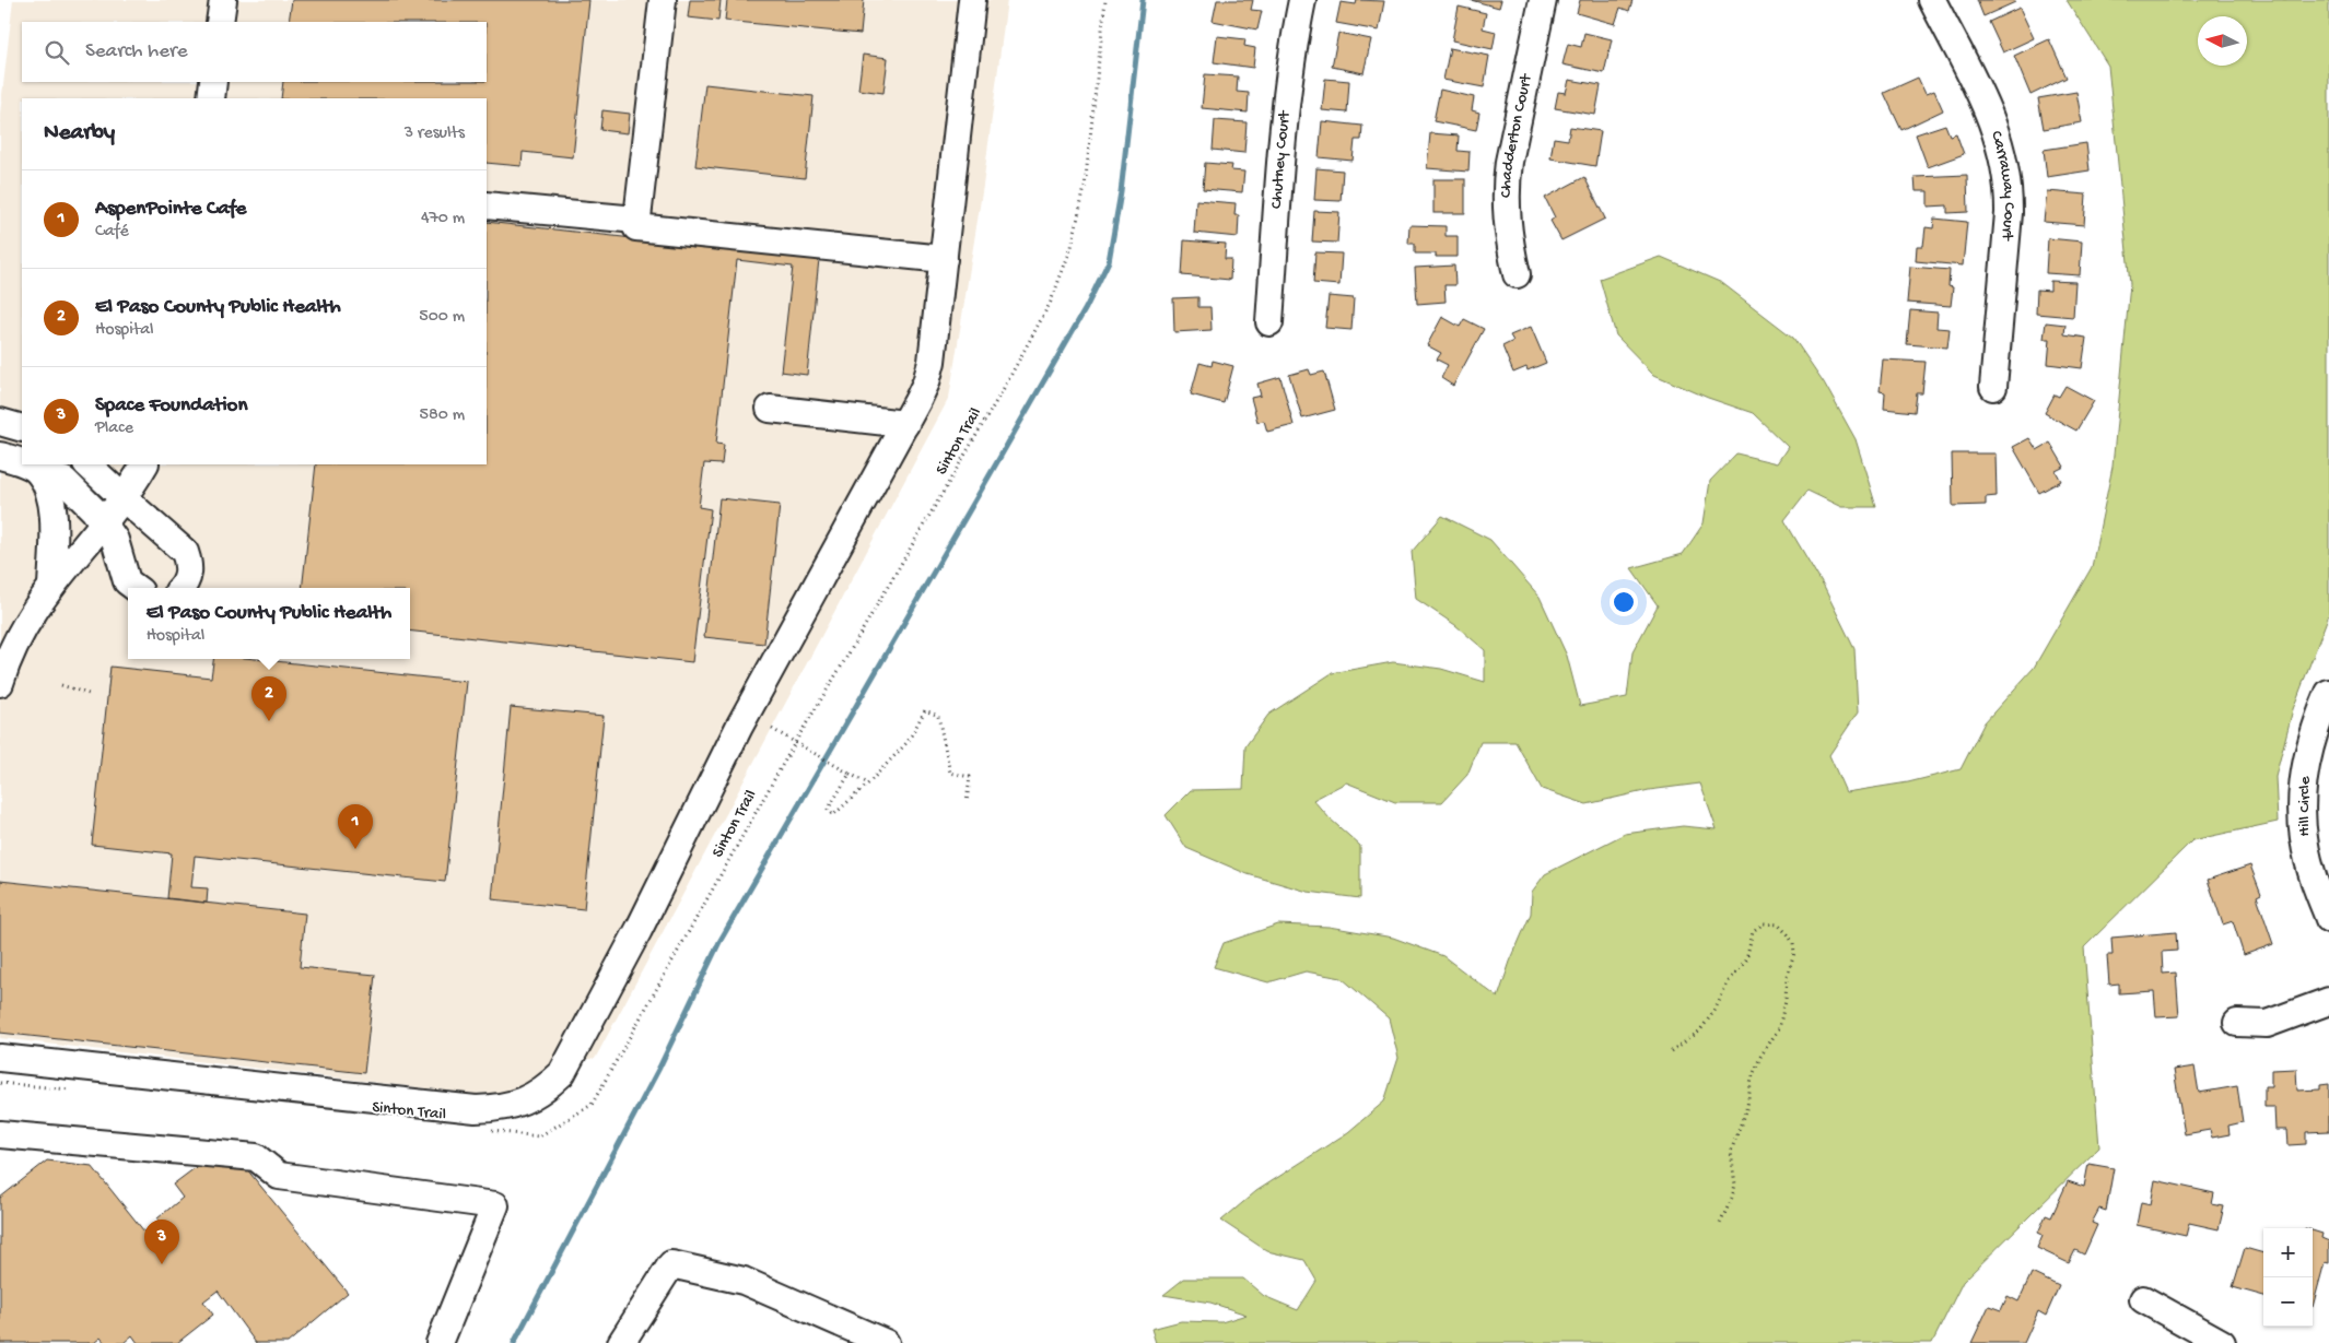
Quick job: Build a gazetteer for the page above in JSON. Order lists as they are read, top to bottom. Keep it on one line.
{"streets":{"street":["Chadderton Court","Chutney Court","Carraway Court","Hill Circle"],"path":["Sinton Trail"]},"north":"left","page":{"search":"Search here","heading":["Nearby","3 results"],"list":[{"mark":"1","name":"AspenPointe Cafe","note":"Café","value":"470 m"},{"mark":"2","name":"El Paso County Public Health","note":"Hospital","value":"500 m"},{"mark":"3","name":"Space Foundation","note":"Place","value":"580 m"}],"popup":["El Paso County Public Health","Hospital"],"pins":["2","1","3"],"map_buttons":["+","−"]}}
